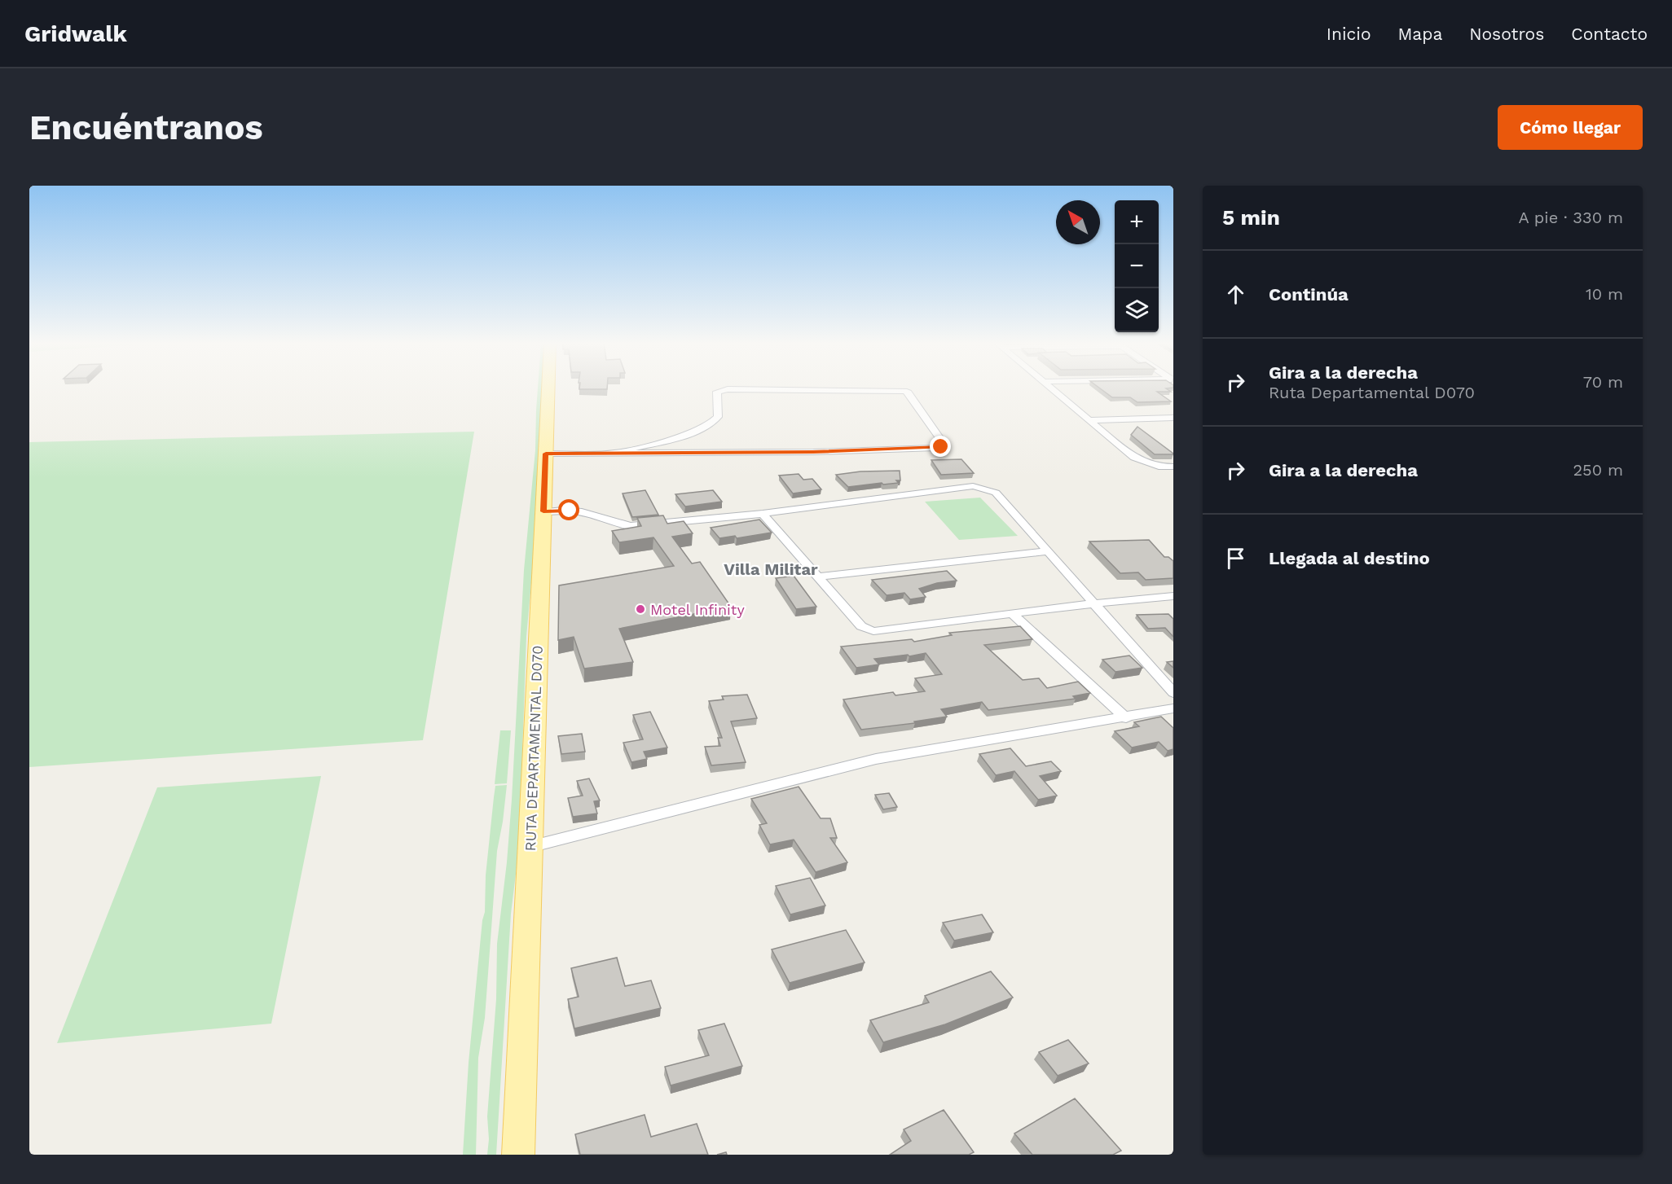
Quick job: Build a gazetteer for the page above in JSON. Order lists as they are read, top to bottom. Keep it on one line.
{"streets":{"main road":["RUTA DEPARTAMENTAL D070"]},"districts":["Villa Militar"],"places":["Motel Infinity"],"north":"top left","page":{"header":"Gridwalk","nav":["Inicio","Mapa","Nosotros","Contacto"],"buttons":"Cómo llegar","title":"Encuéntranos","heading":["5 min","A pie · 330 m"],"map_buttons":["+","−"],"list":[["Continúa","10 m"],["Gira a la derecha","Ruta Departamental D070","70 m"],["Gira a la derecha","250 m"],"Llegada al destino"]}}
